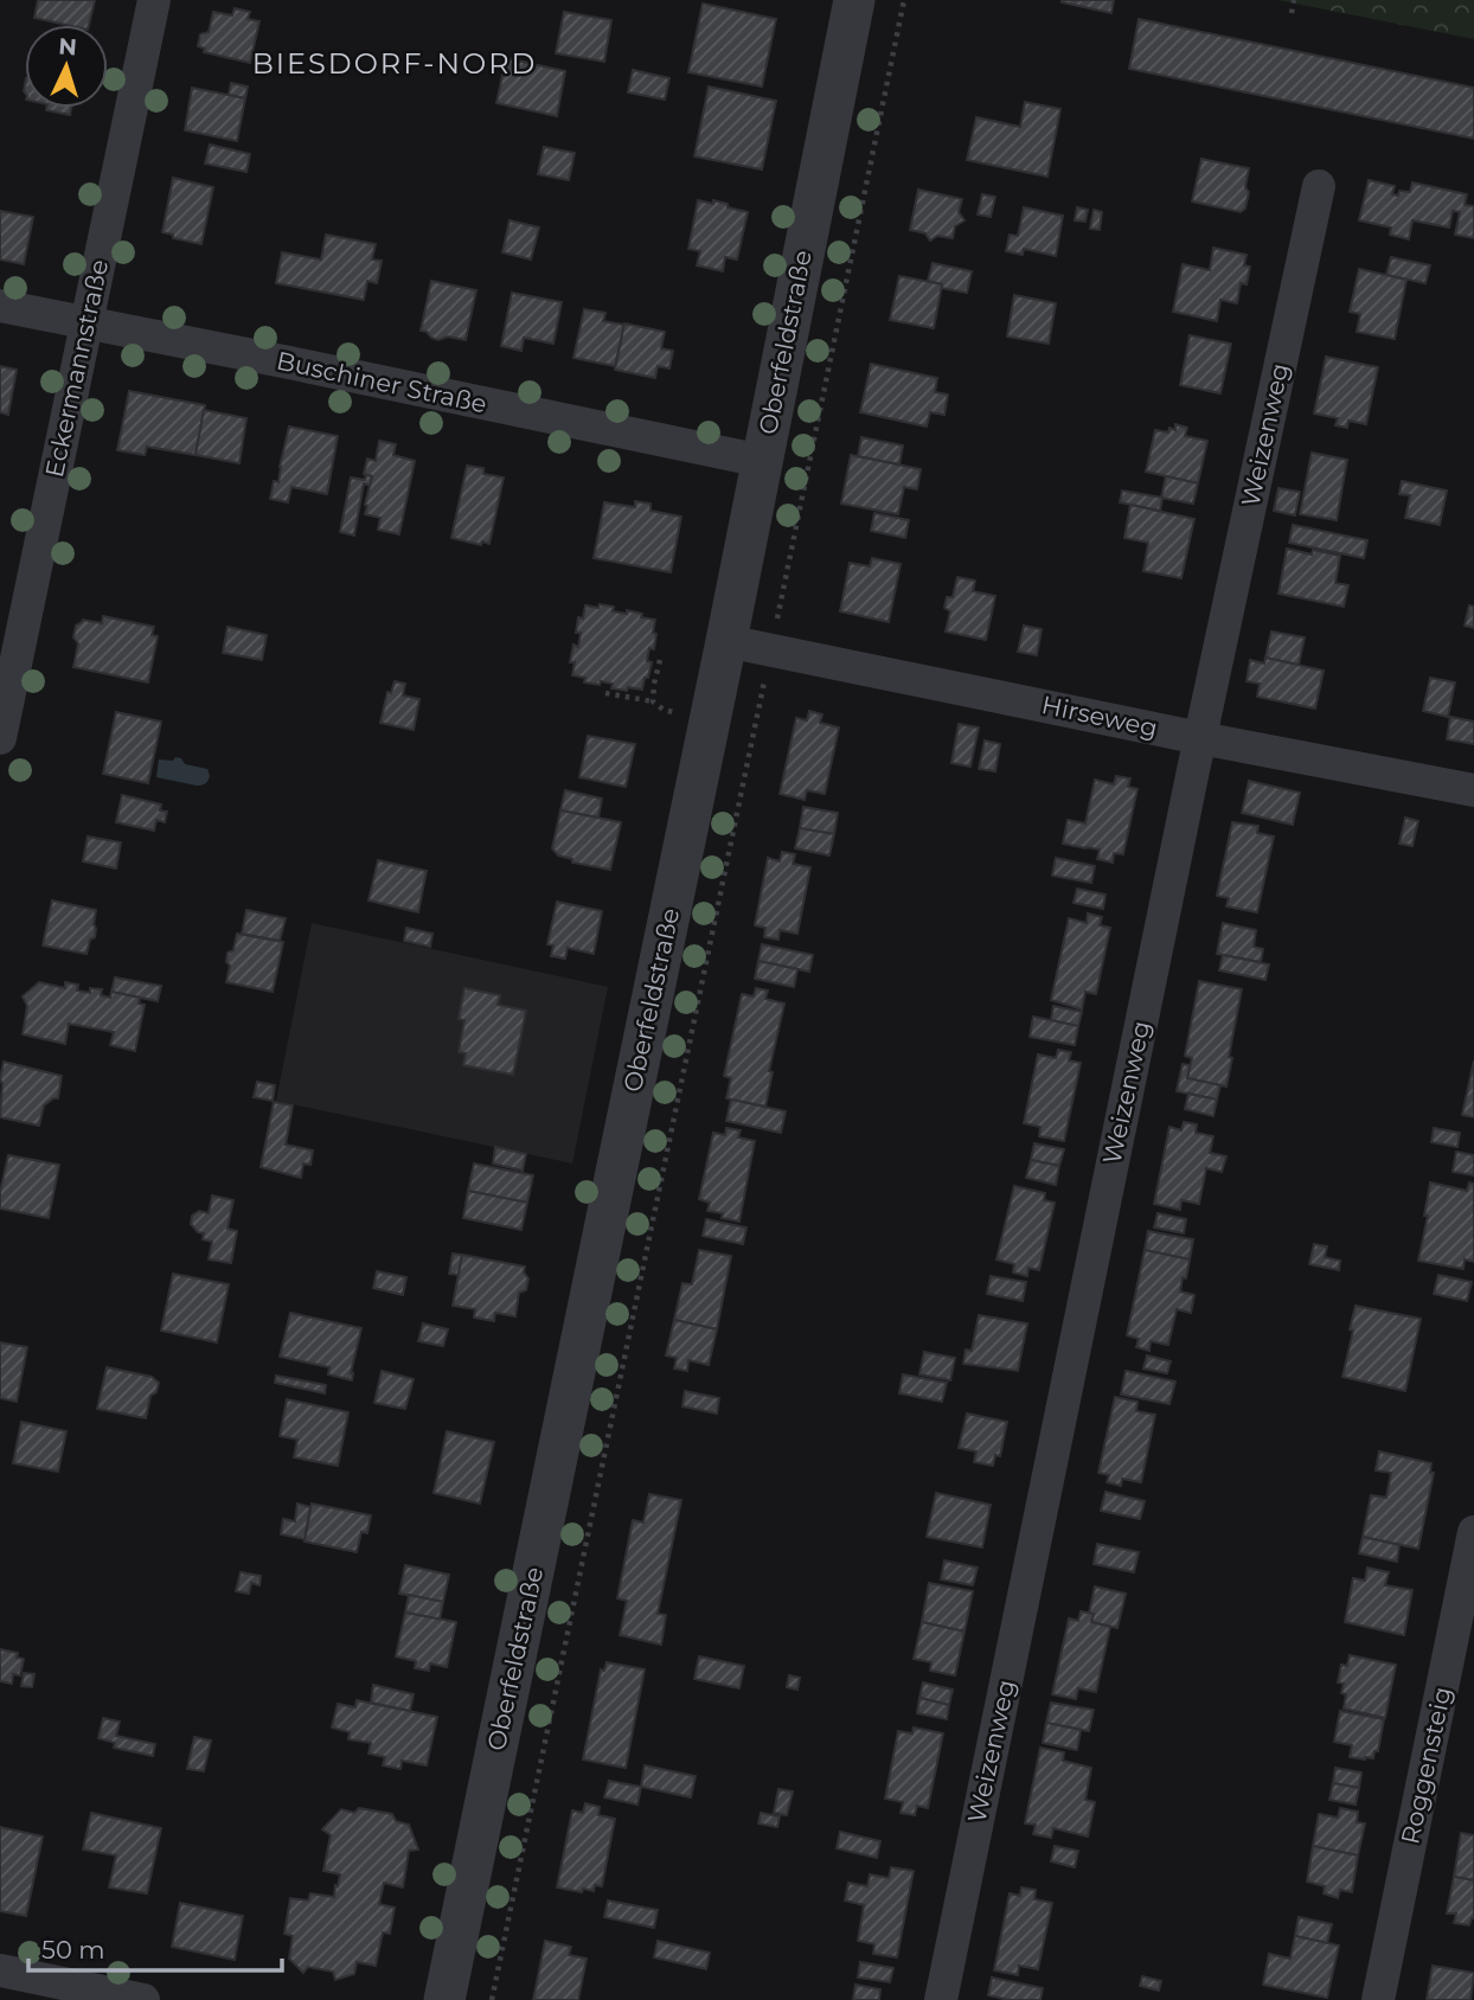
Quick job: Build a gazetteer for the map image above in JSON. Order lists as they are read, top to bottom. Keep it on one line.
{"streets":{"street":["Oberfeldstraße","Eckermannstraße","Buschiner Straße","Weizenweg","Hirseweg","Roggensteig"]},"crossings":[["Oberfeldstraße","Buschiner Straße"],["Oberfeldstraße","Hirseweg"],["Eckermannstraße","Buschiner Straße"],["Weizenweg","Hirseweg"]],"districts":["BIESDORF-NORD"],"scale_bar":"50 m","north":"top"}
